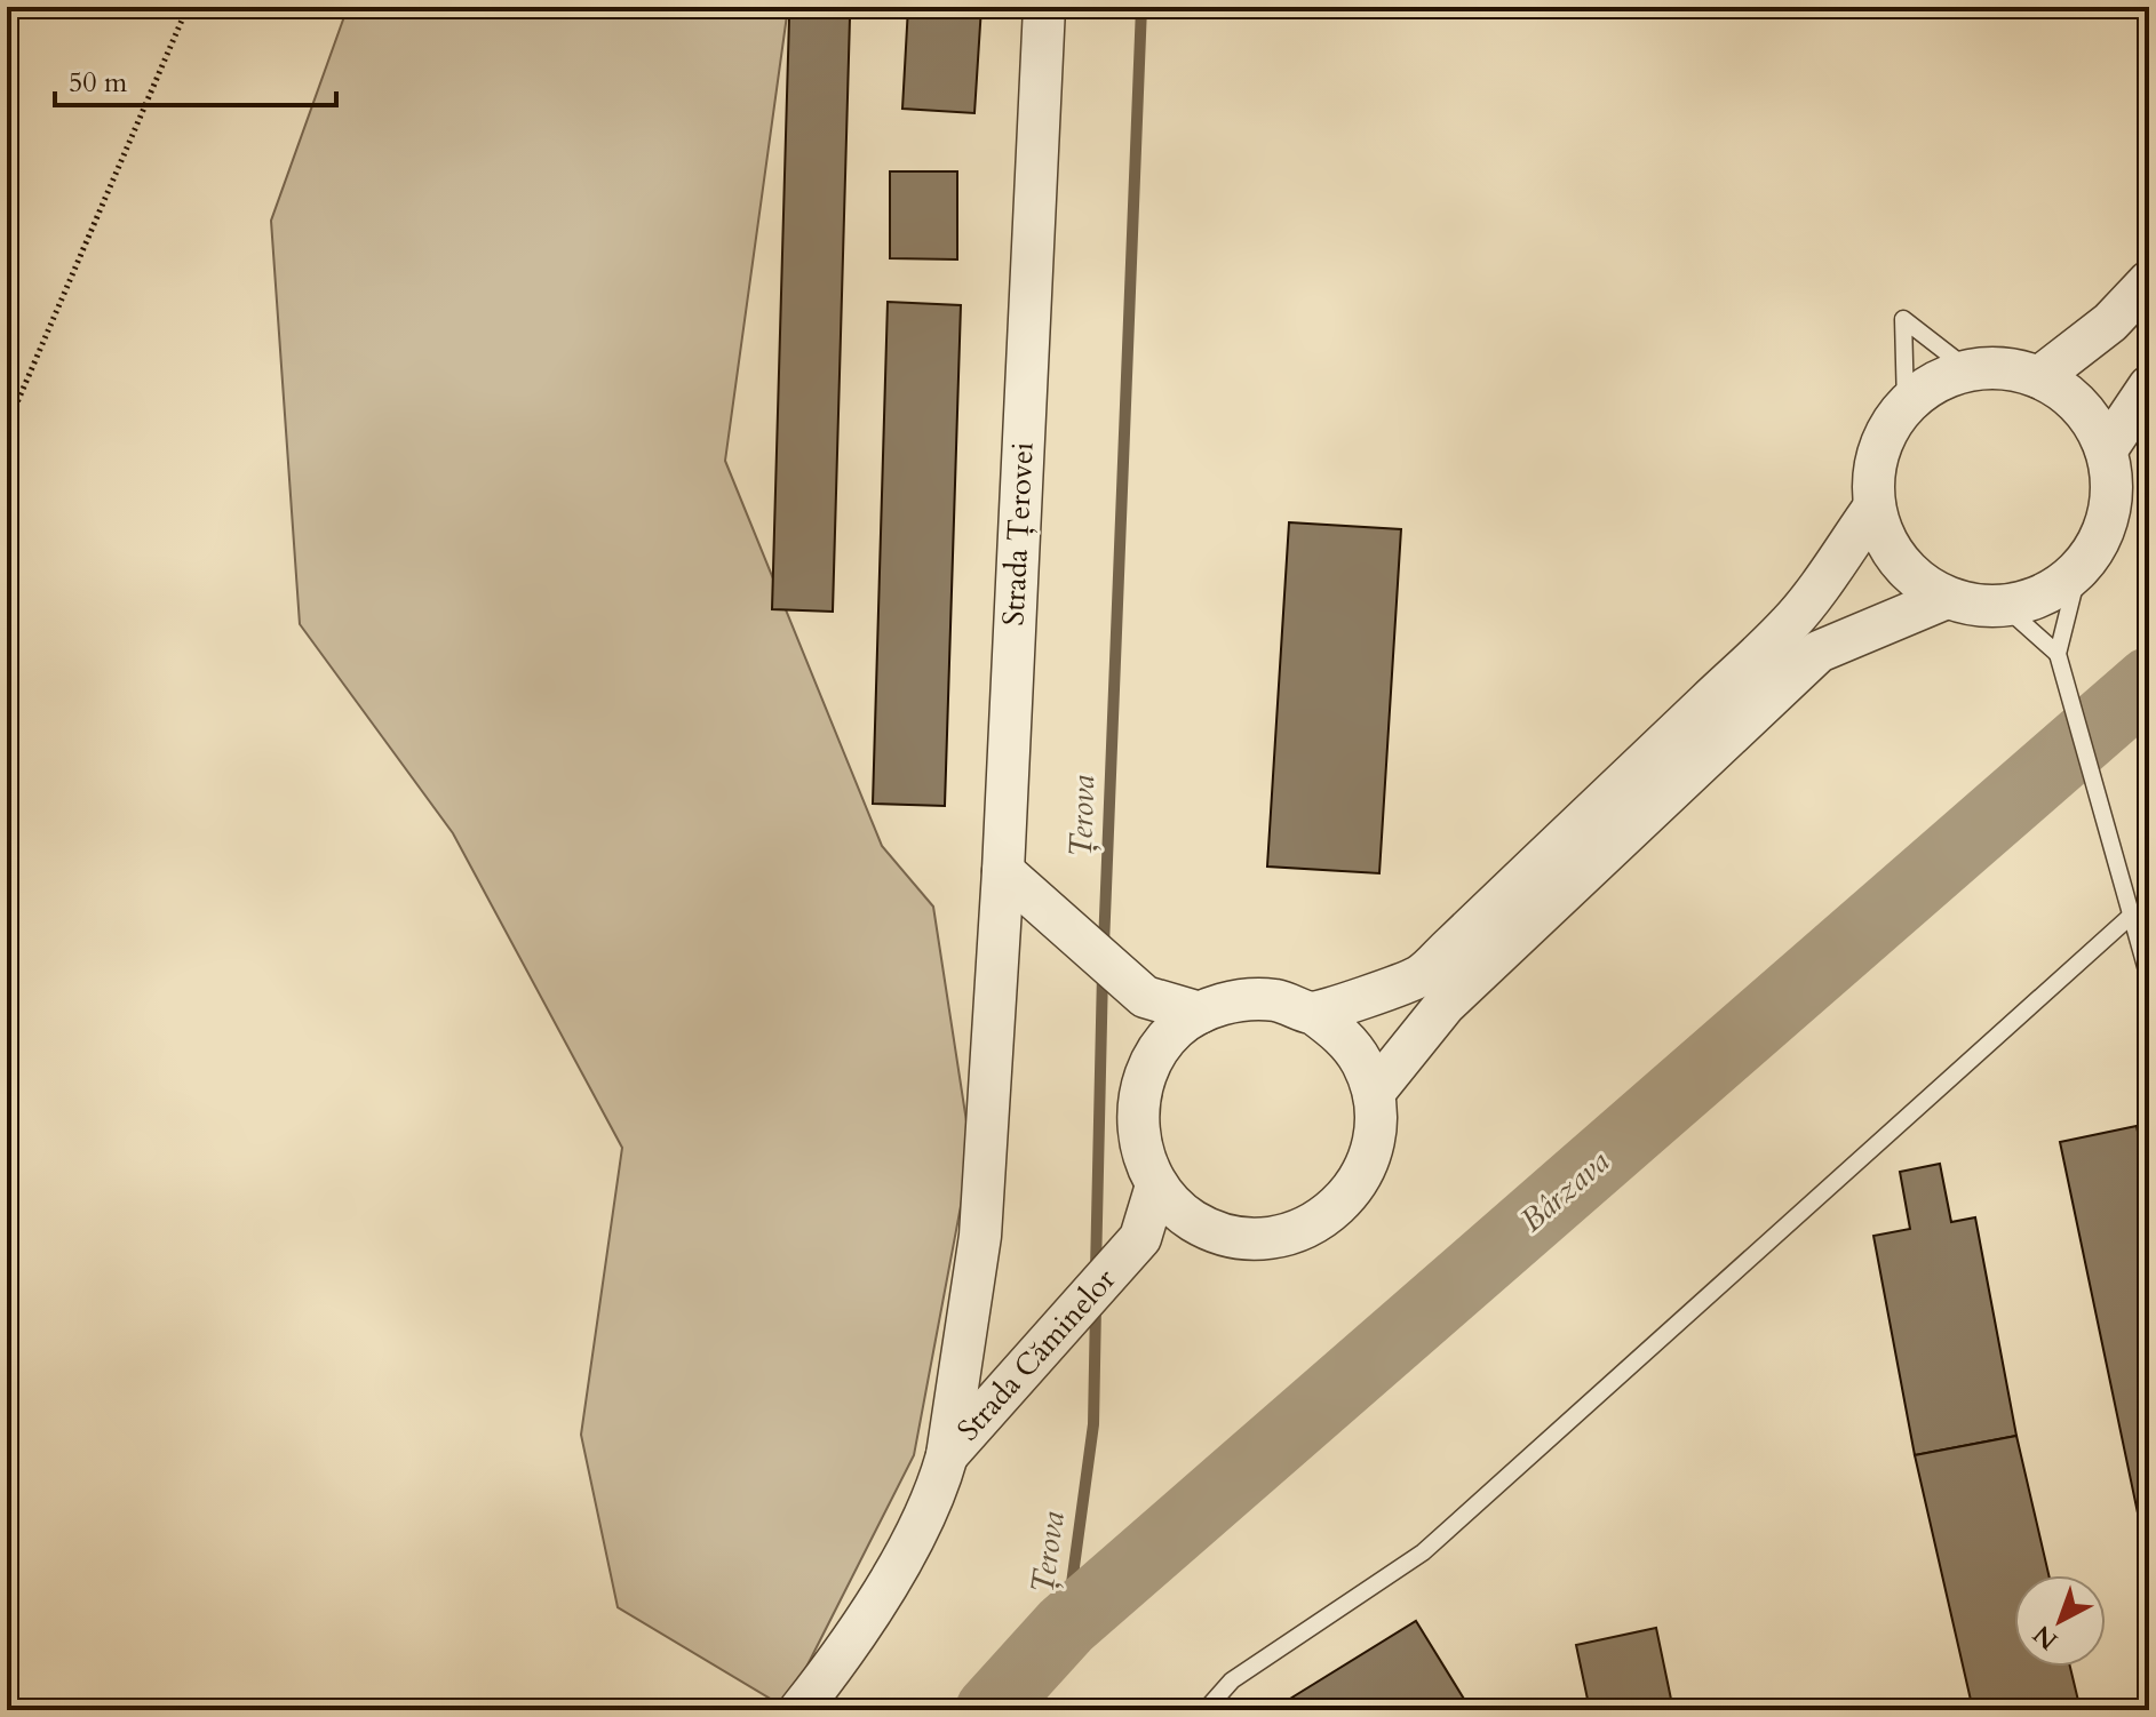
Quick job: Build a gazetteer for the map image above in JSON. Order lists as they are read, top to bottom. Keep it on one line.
{"streets":{"street":["Strada Țerovei","Strada Căminelor"]},"crossings":[["Strada Țerovei","Strada Căminelor"]],"water":["Țerova","Bârzava"],"scale_bar":"50 m","north":"bottom left"}
